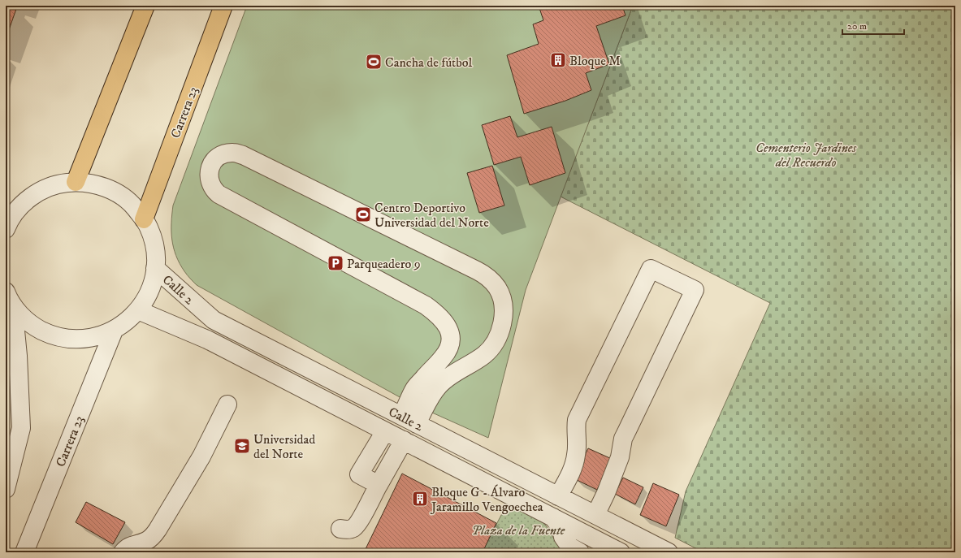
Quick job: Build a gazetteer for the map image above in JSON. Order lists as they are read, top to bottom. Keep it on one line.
{"streets":{"main road":["Carrera 23"],"street":["Calle 2"]},"parks":["Cementerio Jardines del Recuerdo","Plaza de la Fuente"],"places":{"building":["Bloque M","Bloque G - Álvaro Jaramillo Vengoechea"],"sports":["Cancha de fútbol","Centro Deportivo Universidad del Norte"],"parking":["Parqueadero 9"],"school or university":["Universidad del Norte"]},"scale_bar":"20 m"}
